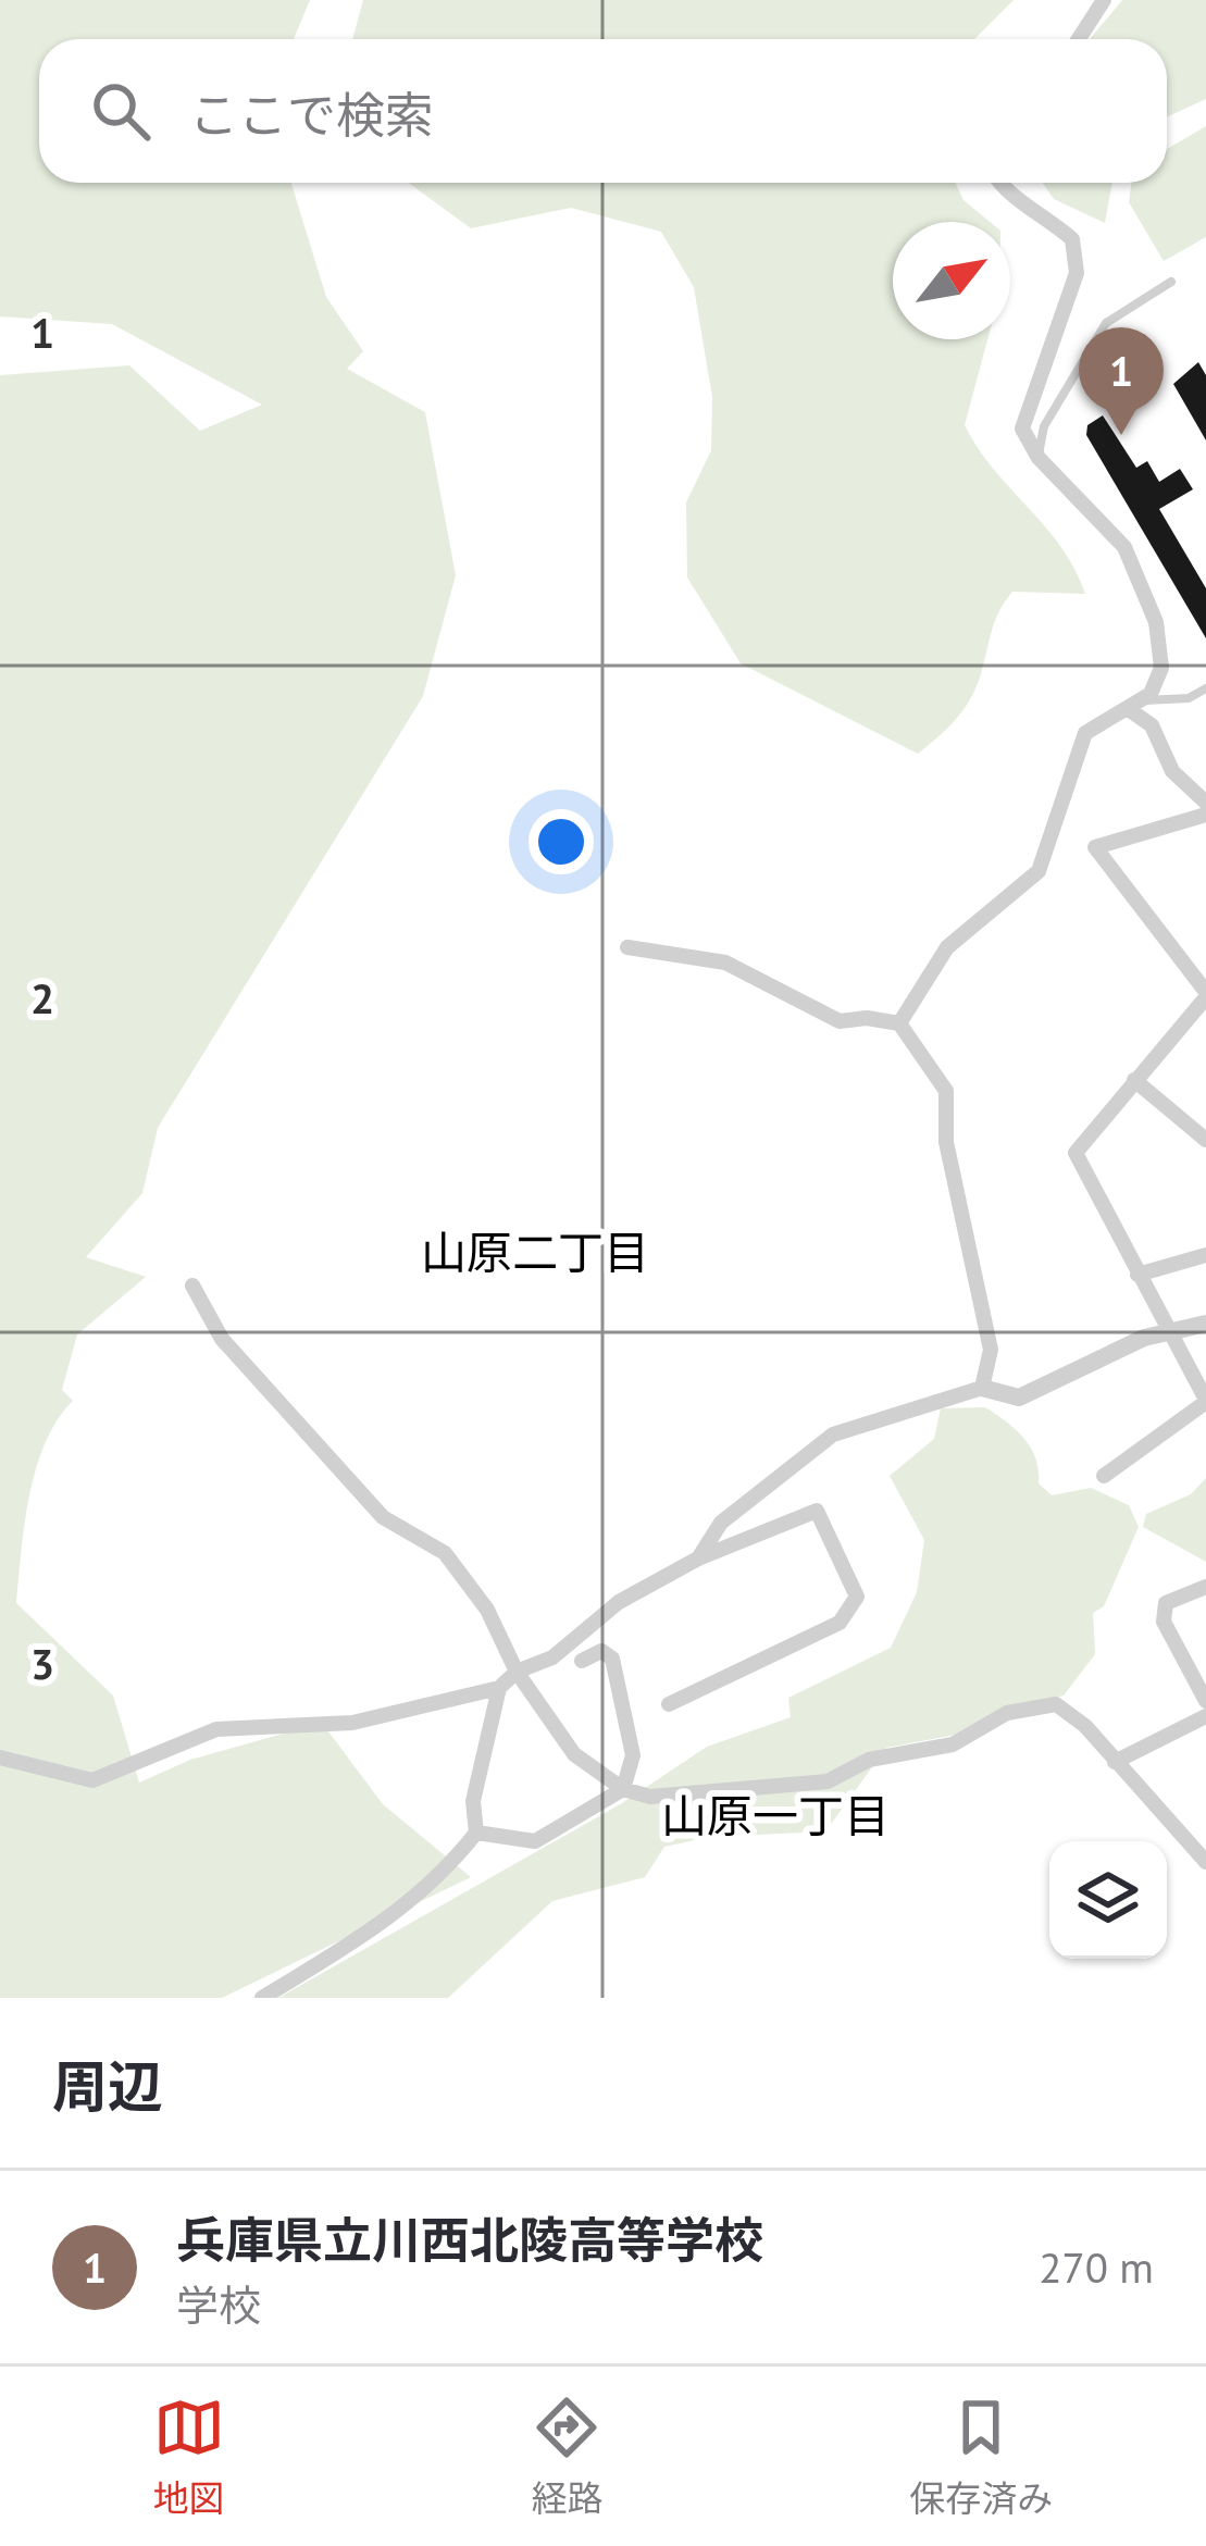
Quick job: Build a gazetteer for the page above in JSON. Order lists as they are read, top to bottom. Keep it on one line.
{"districts":["山原二丁目","山原一丁目"],"north":"top right","page":{"search":"ここで検索","pins":"1","heading":"周辺","list":[{"mark":"1","name":"兵庫県立川西北陵高等学校","note":"学校","value":"270 m"}],"nav":["地図","経路","保存済み"]},"grid":{"rows":["1","2","3"]}}
